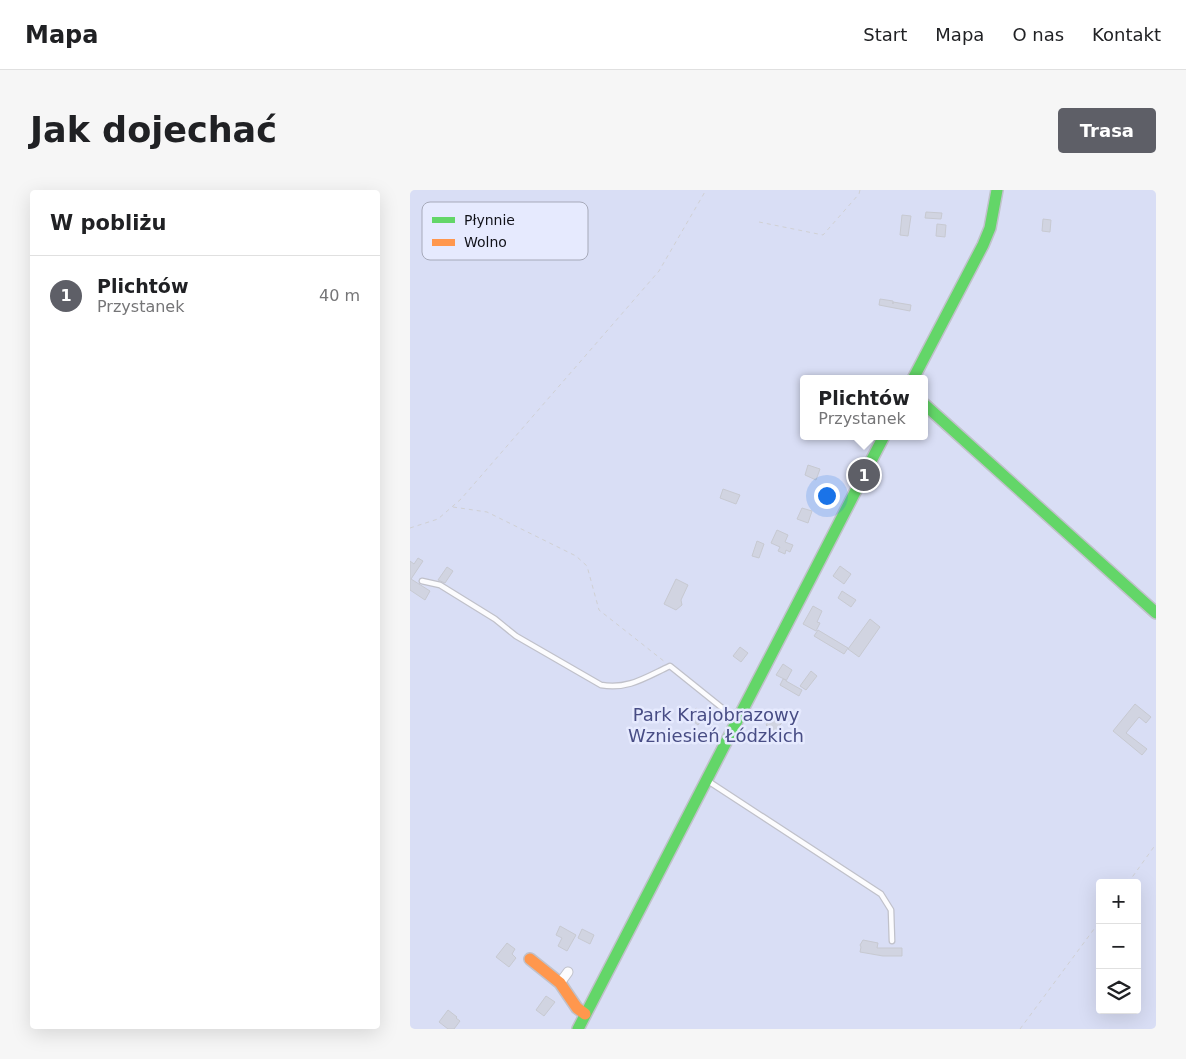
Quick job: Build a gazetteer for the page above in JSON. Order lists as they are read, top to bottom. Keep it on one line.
{"parks":["Park Krajobrazowy Wzniesień Łódzkich"],"legend":["Płynnie","Wolno"],"page":{"header":"Mapa","nav":["Start","Mapa","O nas","Kontakt"],"buttons":"Trasa","title":"Jak dojechać","heading":"W pobliżu","list":[{"mark":"1","name":"Plichtów","note":"Przystanek","value":"40 m"}],"popup":["Plichtów","Przystanek"],"pins":"1","map_buttons":["+","−"]}}
